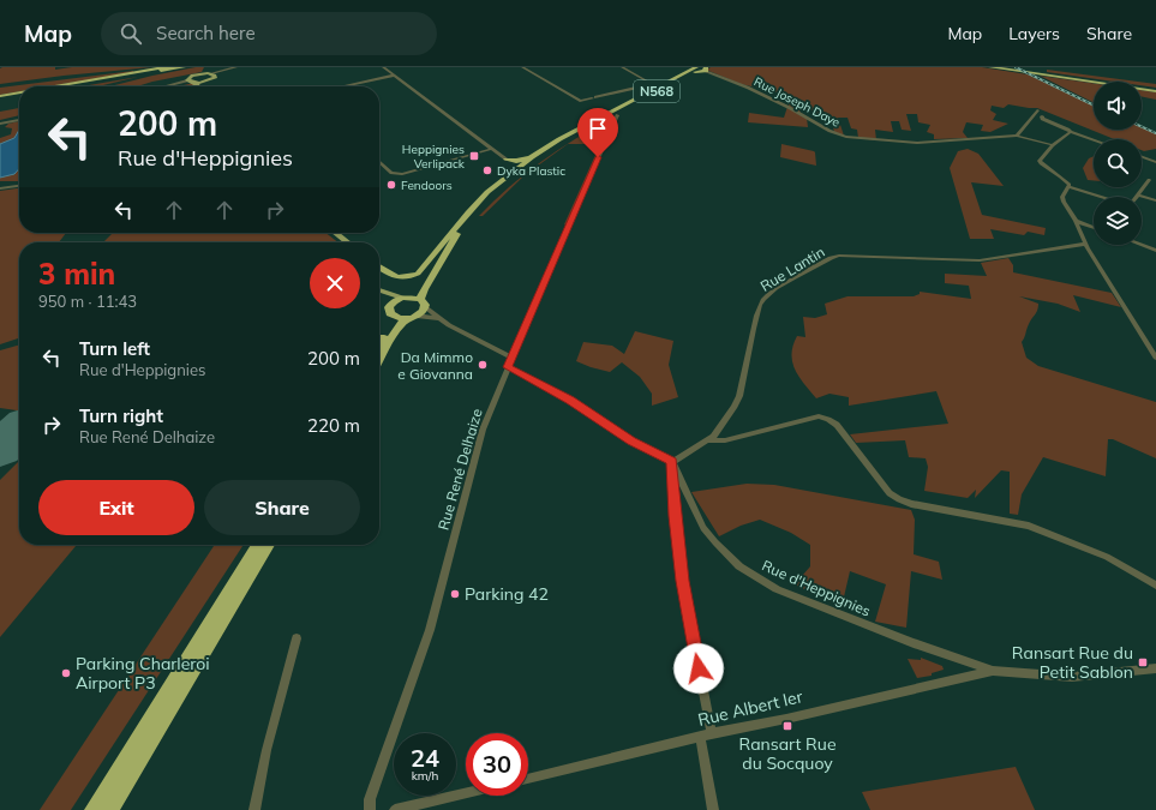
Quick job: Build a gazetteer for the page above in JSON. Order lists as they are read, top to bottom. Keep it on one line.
{"streets":{"highway":["N568"],"street":["Rue Joseph Daye","Rue Lantin","Rue René Delhaize","Rue d'Heppignies","Rue Albert Ier"]},"crossings":[["N568","Rue René Delhaize"],["Rue Lantin","Rue d'Heppignies"],["Rue d'Heppignies","Rue Albert Ier"]],"places":{"transit":["Heppignies Verlipack","Ransart Rue du Petit Sablon","Ransart Rue du Socquoy"],"other":["Dyka Plastic","Fendoors","Da Mimmo e Giovanna","Parking 42","Parking Charleroi Airport P3"]},"page":{"header":"Map","search":"Search here","nav":["Map","Layers","Share"],"turn":["200 m","Rue d'Heppignies"],"heading":["3 min","950 m · 11:43"],"list":[{"name":"Turn left","note":"Rue d'Heppignies","value":"200 m"},{"name":"Turn right","note":"Rue René Delhaize","value":"220 m"}],"buttons":["Exit","Share"],"speed":"24 km/h","limit":"30"}}
